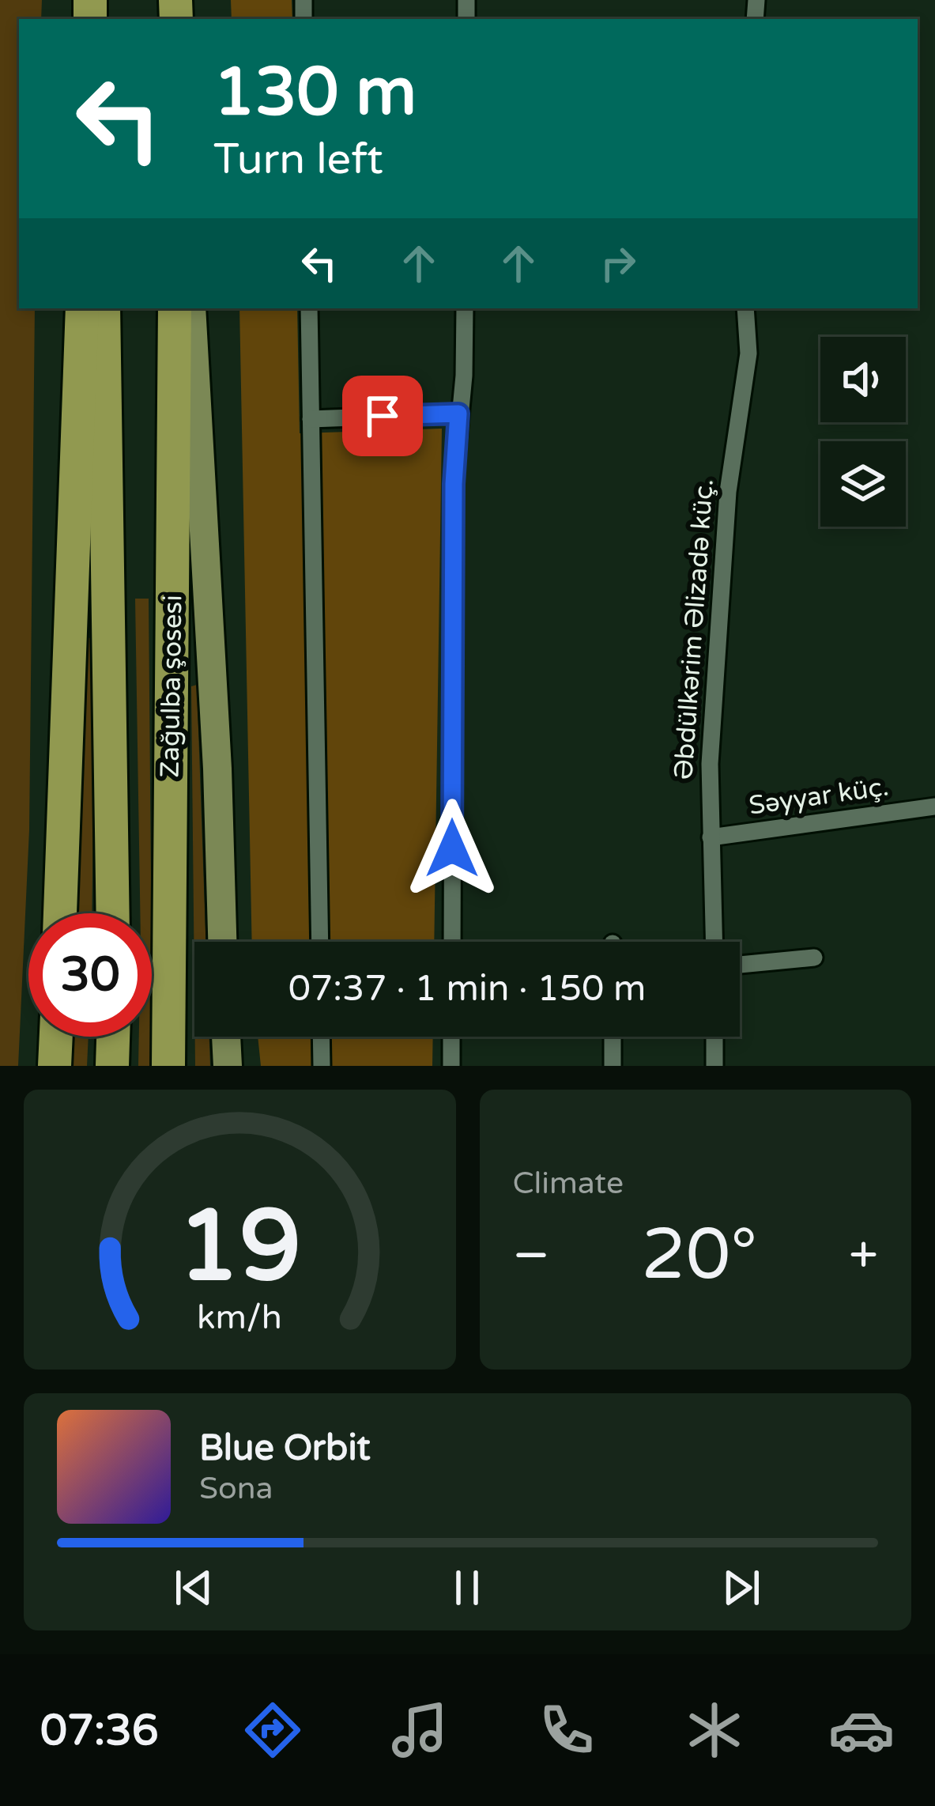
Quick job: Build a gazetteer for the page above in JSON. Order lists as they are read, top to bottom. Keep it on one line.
{"streets":{"highway":["Zağulba şosesi"],"street":["Əbdülkərim Əlizadə küç.","Səyyar küç."]},"crossings":[["Əbdülkərim Əlizadə küç.","Səyyar küç."]],"page":{"turn":["130 m","Turn left"],"limit":"30","trip":"07:37 · 1 min · 150 m","tile":"Climate","heat":["−","20°","+"],"song":["Blue Orbit","Sona"],"tabs":"07:36","gauge":["19","km/h"]}}
